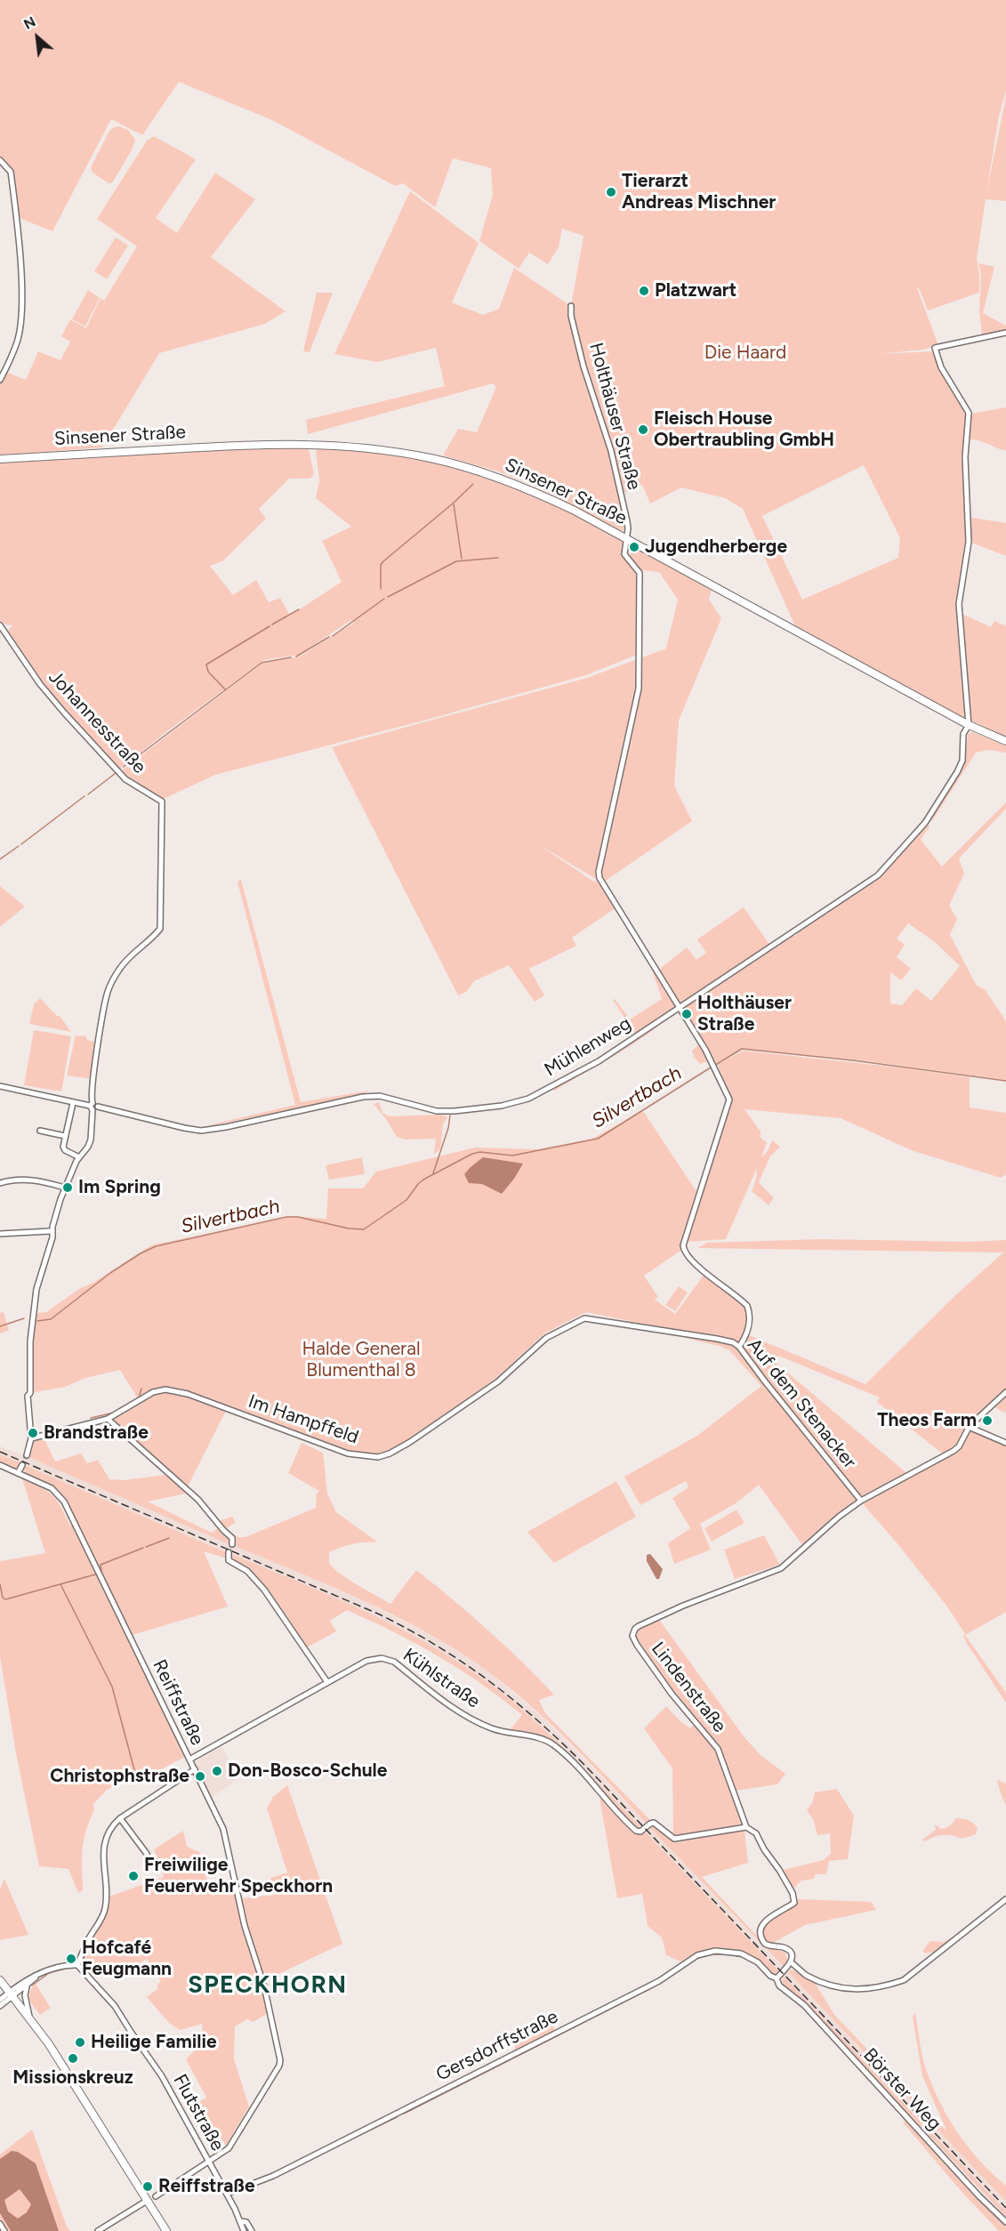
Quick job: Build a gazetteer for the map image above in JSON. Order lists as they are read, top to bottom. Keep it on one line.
{"streets":{"main road":["Sinsener Straße"],"street":["Holthäuser Straße","Johannesstraße","Mühlenweg","Auf dem Stenacker","Im Hampffeld","Kühlstraße","Lindenstraße","Reiffstraße","Gersdorffstraße","Börster Weg","Flutstraße"]},"crossings":[["Holthäuser Straße","Sinsener Straße"],["Holthäuser Straße","Mühlenweg"],["Holthäuser Straße","Auf dem Stenacker"],["Sinsener Straße","Mühlenweg"],["Johannesstraße","Mühlenweg"],["Auf dem Stenacker","Im Hampffeld"],["Auf dem Stenacker","Lindenstraße"],["Kühlstraße","Lindenstraße"],["Kühlstraße","Reiffstraße"],["Reiffstraße","Flutstraße"],["Gersdorffstraße","Börster Weg"],["Gersdorffstraße","Flutstraße"]],"districts":["SPECKHORN"],"water":["Silvertbach"],"parks":["Die Haard","Halde General Blumenthal 8"],"places":["Tierarzt Andreas Mischner","Platzwart","Fleisch House Obertraubling GmbH","Jugendherberge","Holthäuser Straße","Im Spring","Theos Farm","Brandstraße","Don-Bosco-Schule","Christophstraße","Freiwilige Feuerwehr Speckhorn","Hofcafé Feugmann","Heilige Familie","Missionskreuz","Reiffstraße"],"north":"top left"}
